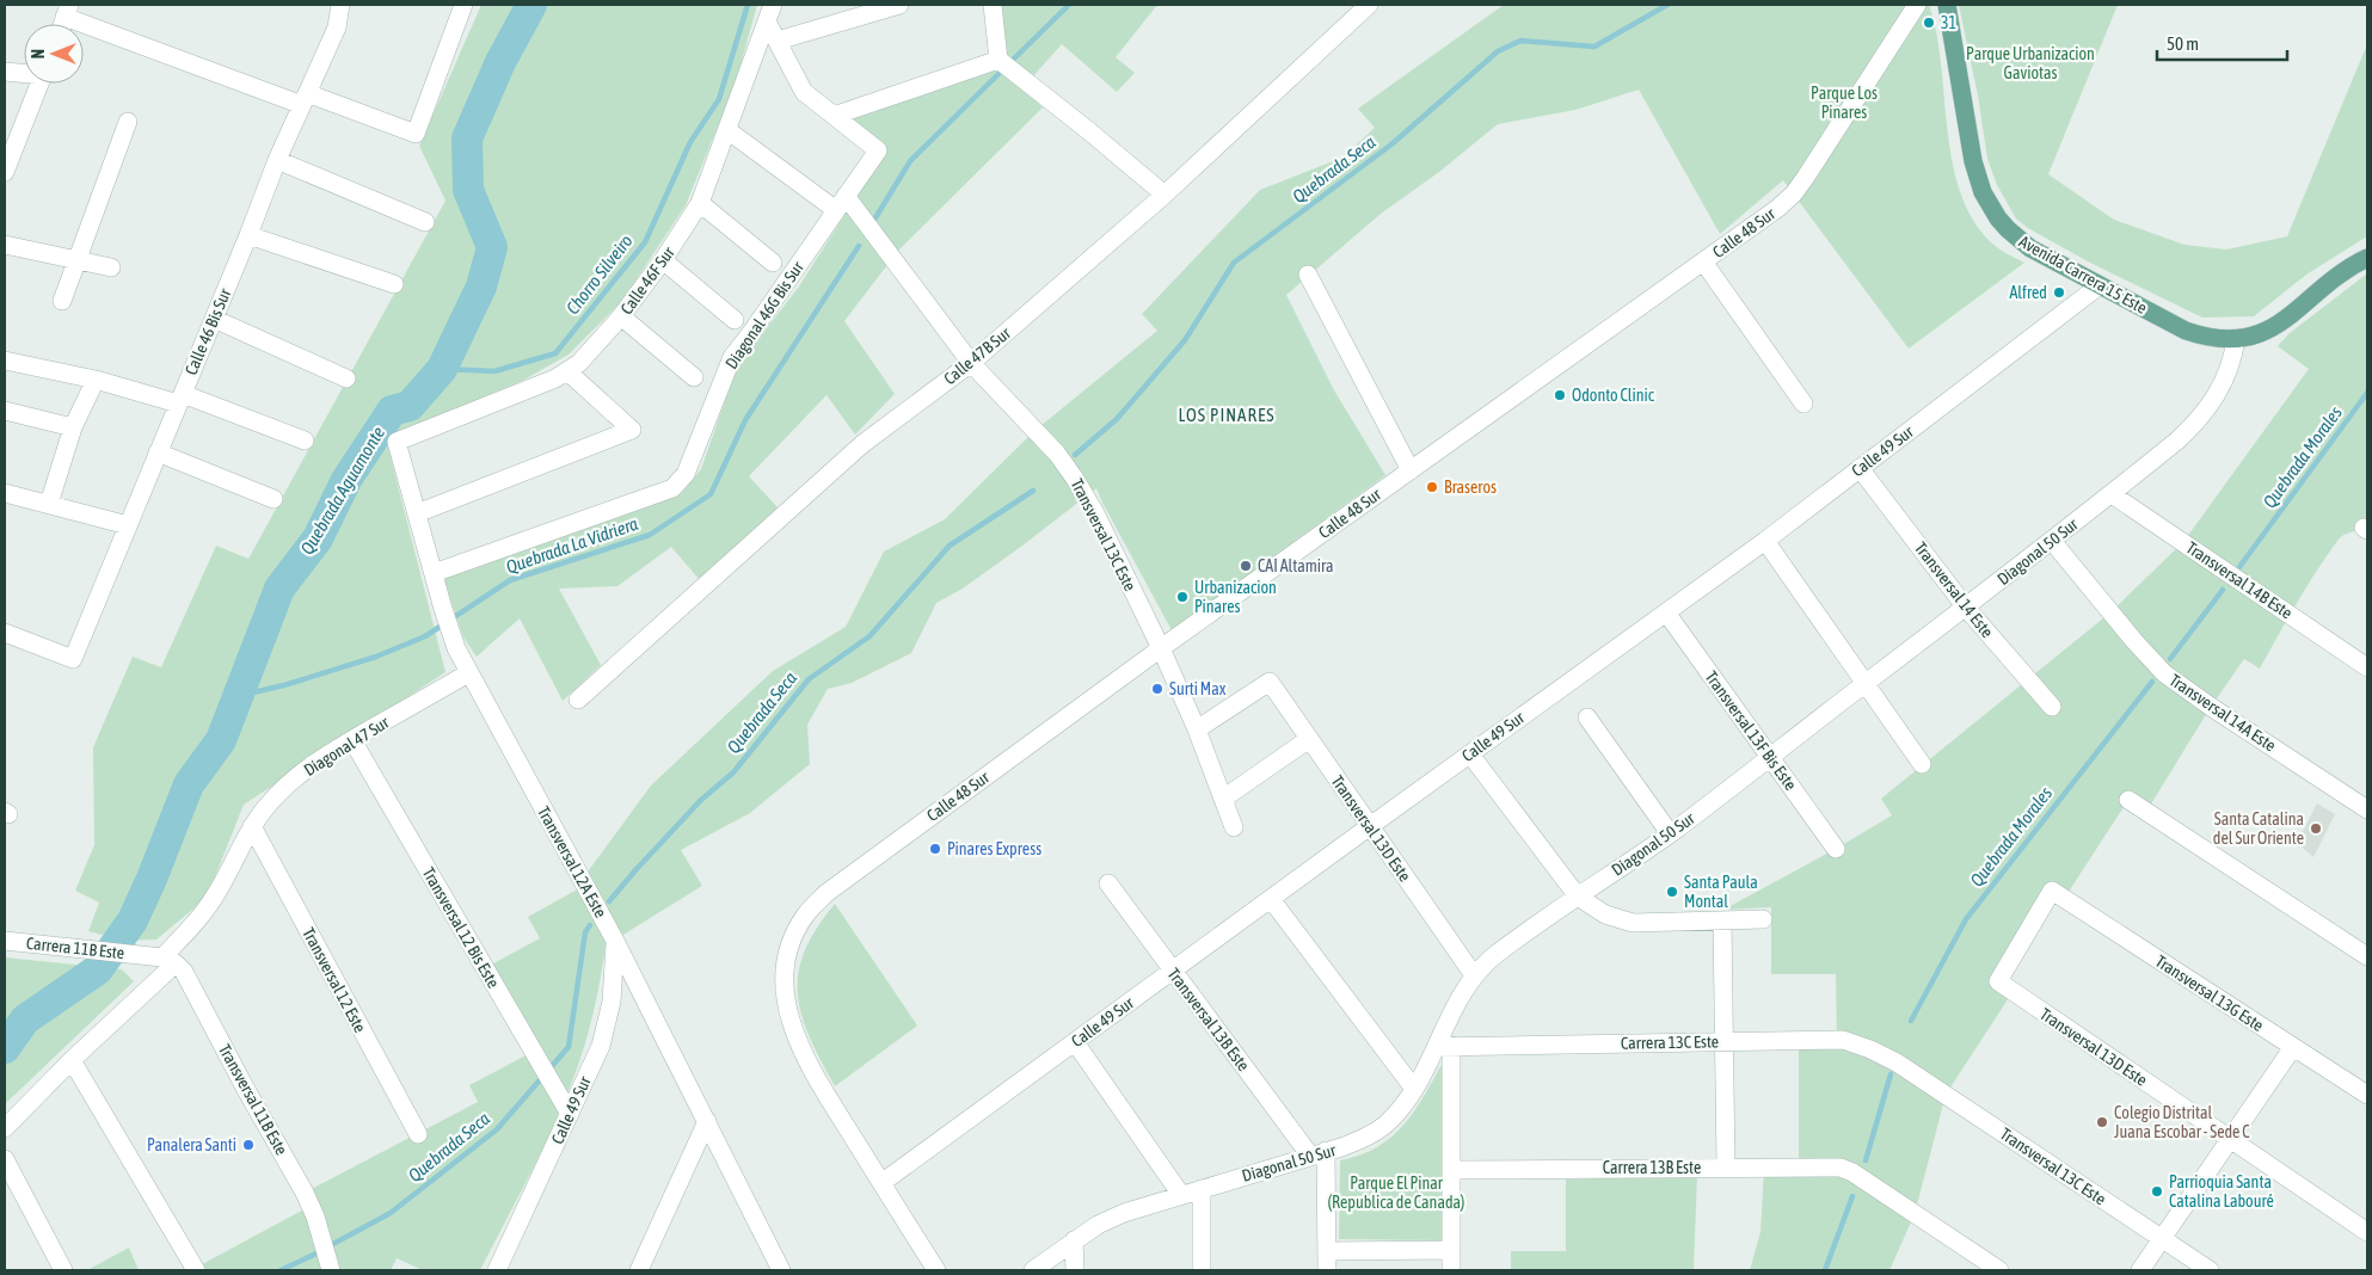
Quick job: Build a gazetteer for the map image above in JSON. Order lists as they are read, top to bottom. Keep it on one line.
{"streets":{"main road":["Avenida Carrera 15 Este"],"street":["Calle 48 Sur","Calle 46F Sur","Diagonal 46G Bis Sur","Calle 46 Bis Sur","Calle 47B Sur","Calle 49 Sur","Transversal 13C Este","Diagonal 50 Sur","Transversal 14B Este","Transversal 14 Este","Transversal 14A Este","Transversal 13F Bis Este","Diagonal 47 Sur","Transversal 13D Este","Transversal 12A Este","Transversal 12 Bis Este","Carrera 11B Este","Transversal 12 Este","Transversal 13G Este","Transversal 13B Este","Carrera 13C Este","Transversal 11B Este","Carrera 13B Este"]},"crossings":[["Calle 48 Sur","Calle 49 Sur"],["Calle 48 Sur","Transversal 13C Este"],["Avenida Carrera 15 Este","Calle 49 Sur"],["Avenida Carrera 15 Este","Diagonal 50 Sur"],["Calle 46F Sur","Transversal 13C Este"],["Calle 46F Sur","Transversal 12A Este"],["Diagonal 46G Bis Sur","Transversal 13C Este"],["Diagonal 46G Bis Sur","Transversal 12A Este"],["Calle 47B Sur","Transversal 13C Este"],["Calle 49 Sur","Transversal 14 Este"],["Calle 49 Sur","Transversal 13F Bis Este"],["Calle 49 Sur","Transversal 13D Este"],["Calle 49 Sur","Transversal 12A Este"],["Calle 49 Sur","Transversal 12 Bis Este"],["Calle 49 Sur","Transversal 13B Este"],["Transversal 13C Este","Transversal 13D Este"],["Transversal 13C Este","Carrera 13C Este"],["Diagonal 50 Sur","Transversal 14B Este"],["Diagonal 50 Sur","Transversal 14 Este"],["Diagonal 50 Sur","Transversal 14A Este"],["Diagonal 50 Sur","Transversal 13F Bis Este"],["Diagonal 50 Sur","Transversal 13D Este"],["Diagonal 50 Sur","Transversal 13B Este"],["Diagonal 50 Sur","Carrera 13C Este"],["Diagonal 47 Sur","Transversal 12A Este"],["Diagonal 47 Sur","Transversal 12 Bis Este"],["Diagonal 47 Sur","Carrera 11B Este"],["Diagonal 47 Sur","Transversal 12 Este"],["Diagonal 47 Sur","Transversal 11B Este"],["Transversal 13D Este","Transversal 13G Este"],["Carrera 11B Este","Transversal 11B Este"]],"districts":["LOS PINARES"],"water":["Quebrada Seca","Chorro Silveiro","Quebrada Morales","Quebrada Aguamonte","Quebrada La Vidriera"],"parks":["Parque Urbanizacion Gaviotas","Parque Los Pinares","Parque El Pinar (Republica de Canada)"],"places":["31","Alfred","Odonto Clinic","Braseros","CAI Altamira","Urbanizacion Pinares","Surti Max","Santa Catalina del Sur Oriente","Pinares Express","Santa Paula Montal","Colegio Distrital Juana Escobar - Sede C","Panalera Santi","Parrioquia Santa Catalina Labouré"],"scale_bar":"50 m","north":"left"}
